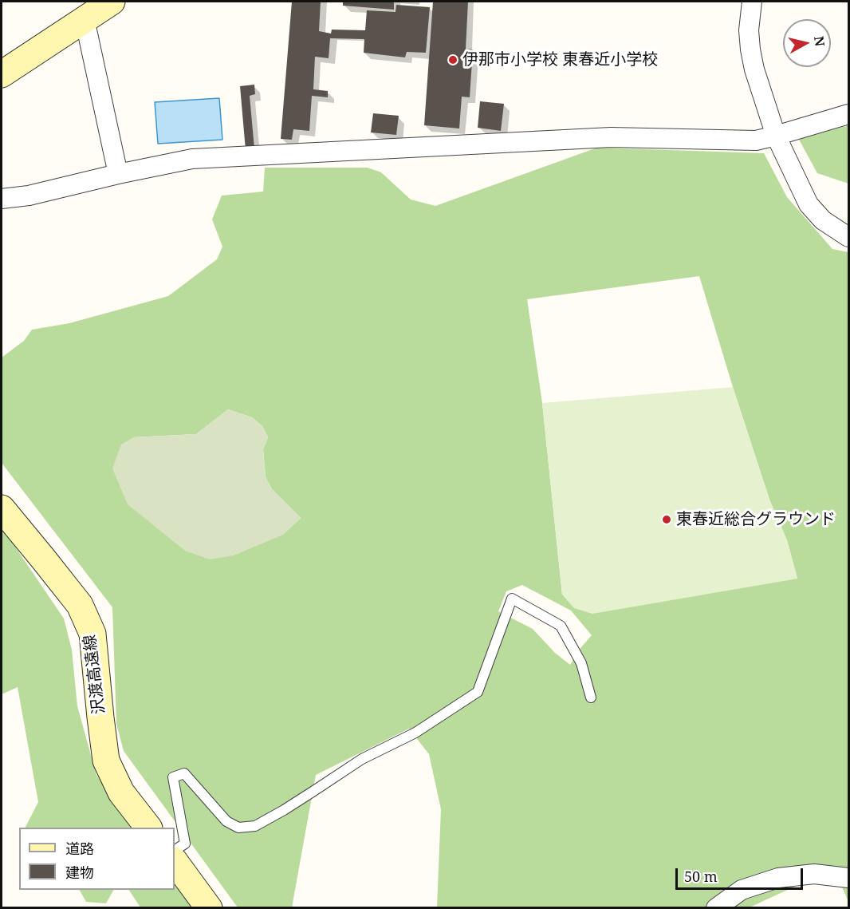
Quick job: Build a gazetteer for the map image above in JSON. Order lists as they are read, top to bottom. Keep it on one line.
{"streets":{"main road":["沢渡高遠線"]},"places":["伊那市小学校 東春近小学校","東春近総合グラウンド"],"legend":["道路","建物"],"scale_bar":"50 m","north":"right"}
